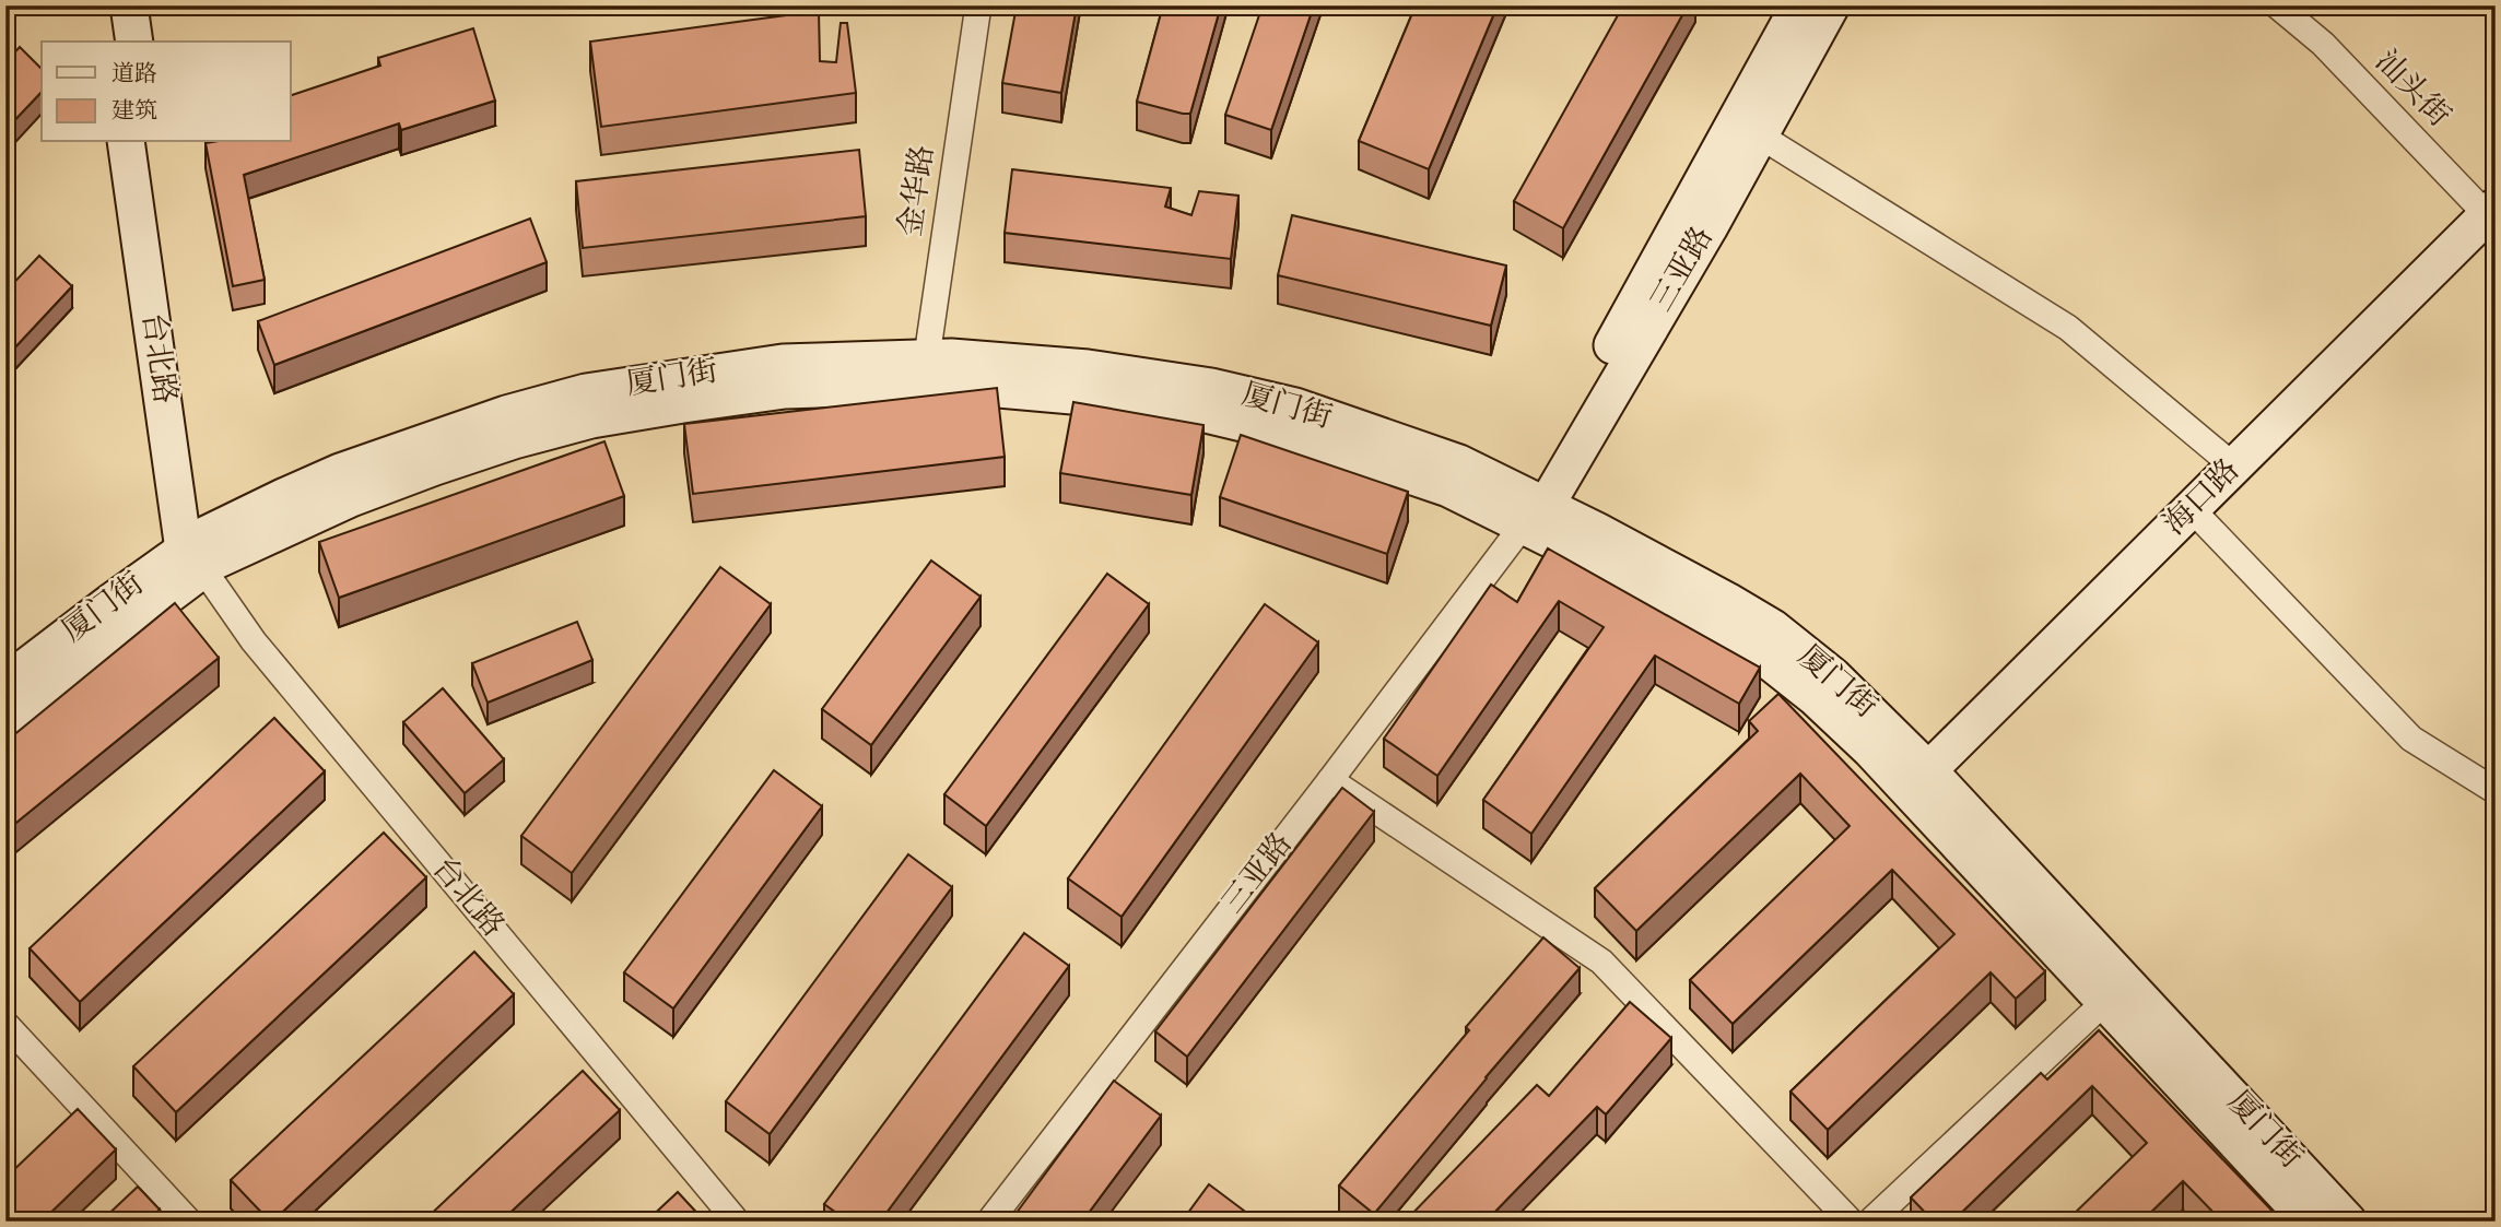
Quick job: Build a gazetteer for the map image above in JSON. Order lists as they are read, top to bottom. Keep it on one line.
{"streets":{"main road":["三亚路","台北路","厦门街","海口路"],"street":["汕头街","金华路"]},"crossings":[["汕头街","海口路"],["金华路","厦门街"],["三亚路","厦门街"],["台北路","厦门街"],["厦门街","海口路"]],"legend":["道路","建筑"]}
